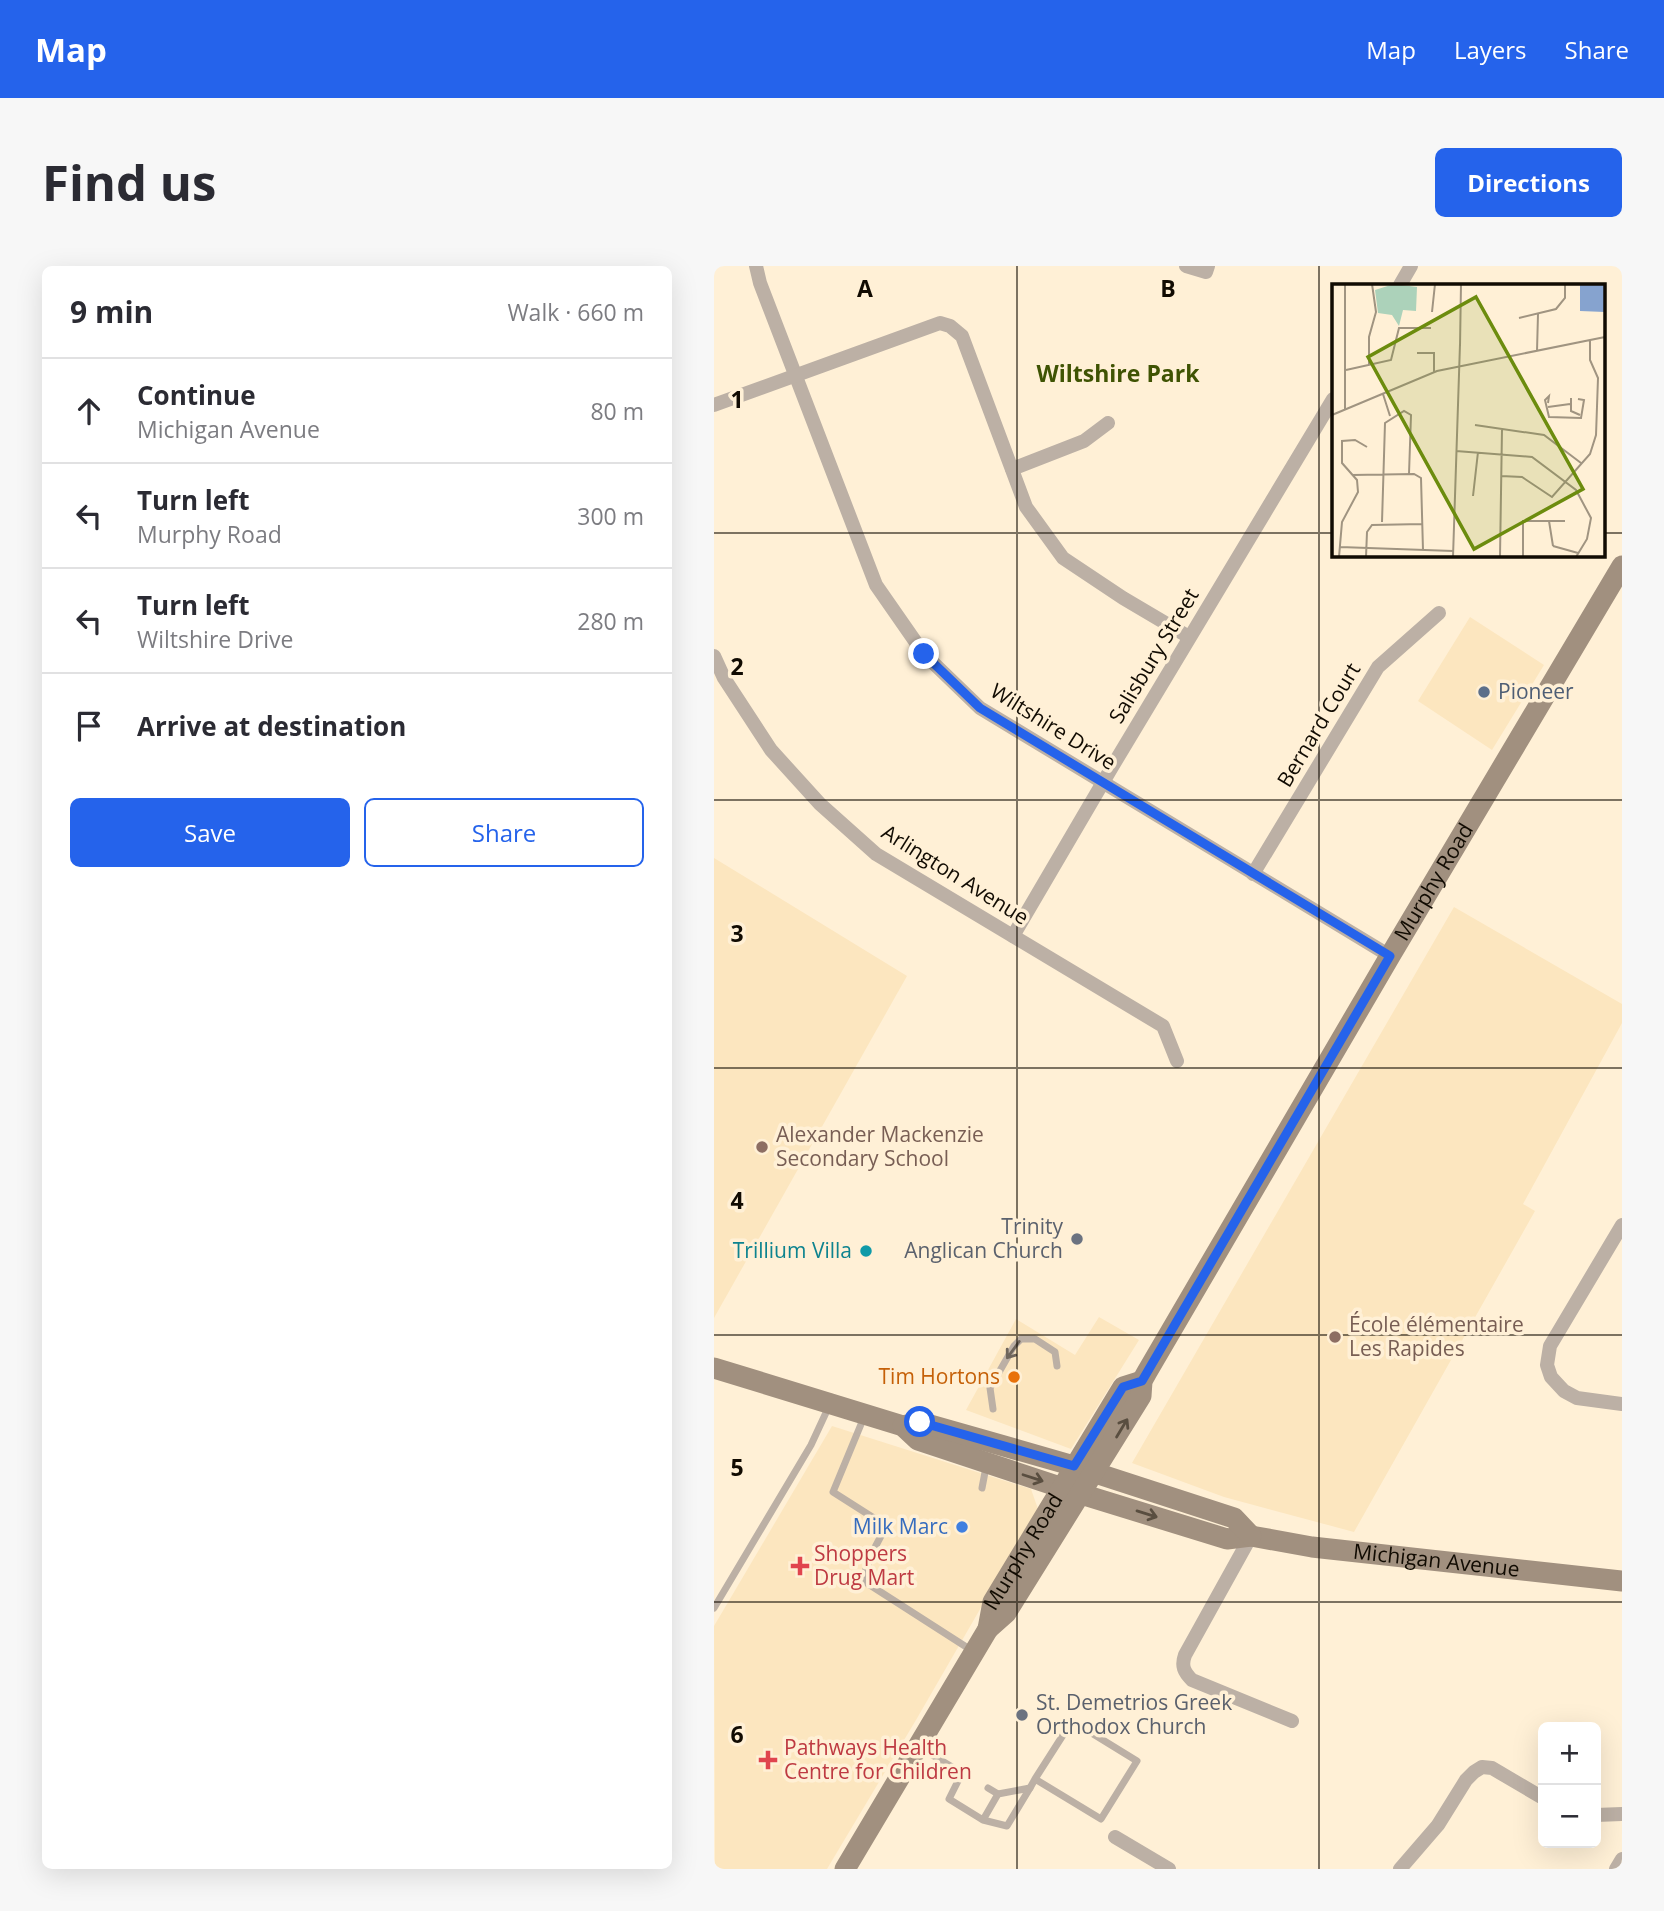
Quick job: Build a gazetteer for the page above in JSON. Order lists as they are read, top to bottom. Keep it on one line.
{"streets":{"street":["Salisbury Street","Bernard Court","Wiltshire Drive","Arlington Avenue","Murphy Road","Michigan Avenue"]},"crossings":[["Salisbury Street","Wiltshire Drive"],["Salisbury Street","Arlington Avenue"],["Bernard Court","Wiltshire Drive"],["Wiltshire Drive","Murphy Road"],["Murphy Road","Michigan Avenue"]],"districts":["Wiltshire Park"],"places":{"other":["Pioneer","Alexander Mackenzie Secondary School","Trinity Anglican Church","Trillium Villa","École élémentaire Les Rapides","Tim Hortons","Milk Marc","St. Demetrios Greek Orthodox Church"],"health":["Shoppers Drug Mart","Pathways Health Centre for Children"]},"page":{"header":"Map","nav":["Map","Layers","Share"],"buttons":["Directions",["Save","Share"]],"title":"Find us","heading":["9 min","Walk · 660 m"],"list":[["Continue","Michigan Avenue","80 m"],["Turn left","Murphy Road","300 m"],["Turn left","Wiltshire Drive","280 m"],"Arrive at destination"],"map_buttons":["+","−"]},"grid":{"columns":["A","B"],"rows":["1","2","3","4","5","6"]}}
